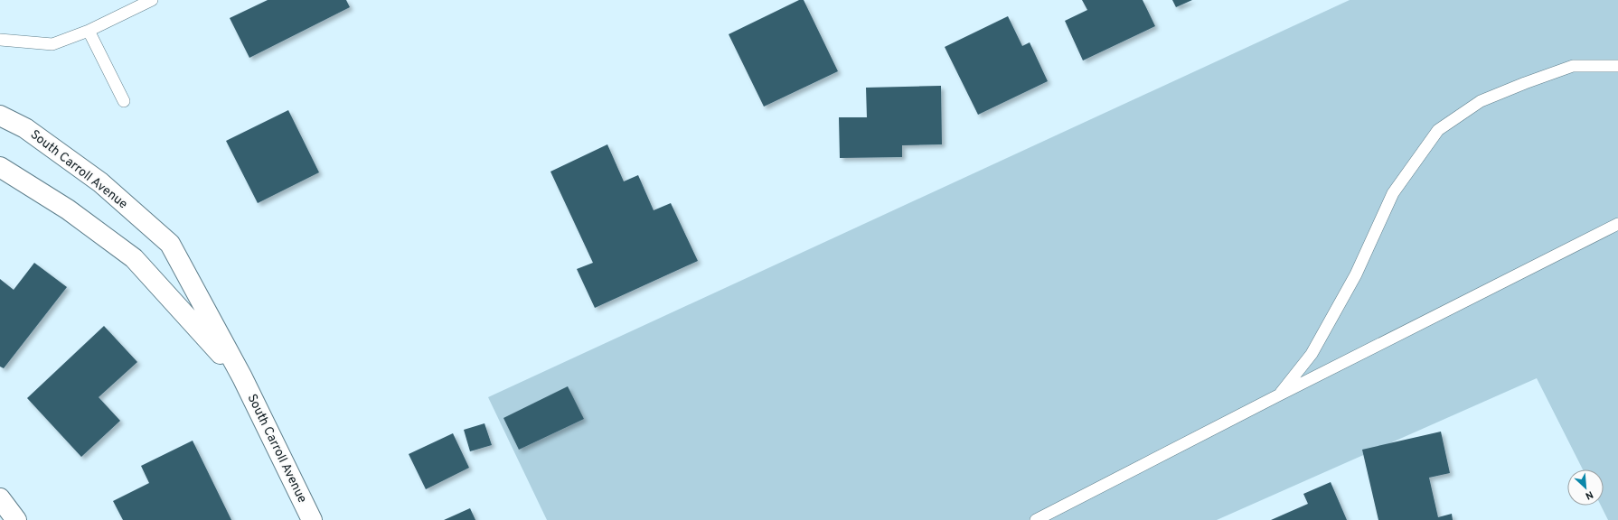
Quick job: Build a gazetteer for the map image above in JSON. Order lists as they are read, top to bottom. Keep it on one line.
{"streets":{"main road":["South Carroll Avenue"]},"north":"bottom right"}
